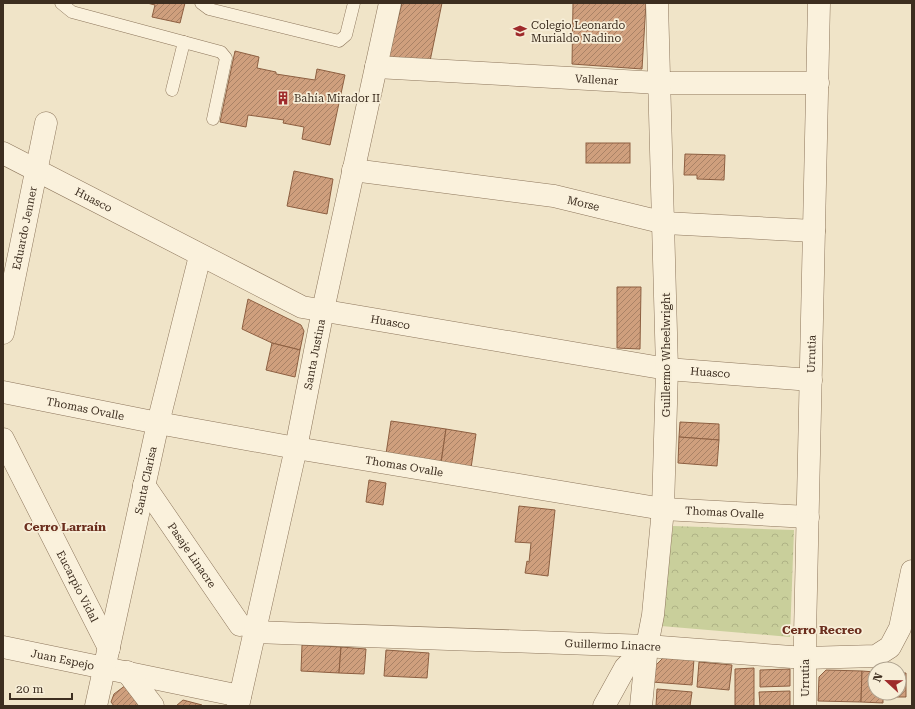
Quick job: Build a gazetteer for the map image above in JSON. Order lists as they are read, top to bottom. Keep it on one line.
{"streets":{"street":["Vallenar","Huasco","Morse","Eduardo Jenner","Santa Justina","Guillermo Wheelwright","Urrutia","Thomas Ovalle","Santa Clarisa","Pasaje Linacre","Eucarpio Vidal","Guillermo Linacre","Juan Espejo"]},"crossings":[["Vallenar","Santa Justina"],["Vallenar","Guillermo Wheelwright"],["Vallenar","Urrutia"],["Huasco","Eduardo Jenner"],["Huasco","Santa Justina"],["Huasco","Guillermo Wheelwright"],["Huasco","Urrutia"],["Huasco","Santa Clarisa"],["Morse","Santa Justina"],["Morse","Guillermo Wheelwright"],["Morse","Urrutia"],["Santa Justina","Thomas Ovalle"],["Santa Justina","Pasaje Linacre"],["Santa Justina","Guillermo Linacre"],["Santa Justina","Juan Espejo"],["Guillermo Wheelwright","Thomas Ovalle"],["Guillermo Wheelwright","Guillermo Linacre"],["Urrutia","Thomas Ovalle"],["Urrutia","Guillermo Linacre"],["Thomas Ovalle","Santa Clarisa"],["Santa Clarisa","Pasaje Linacre"],["Santa Clarisa","Eucarpio Vidal"],["Santa Clarisa","Juan Espejo"],["Pasaje Linacre","Guillermo Linacre"],["Eucarpio Vidal","Juan Espejo"]],"districts":["Cerro Larraín","Cerro Recreo"],"places":{"school or university":["Colegio Leonardo Murialdo Nadino"],"building":["Bahía Mirador II"]},"scale_bar":"20 m","north":"left"}
